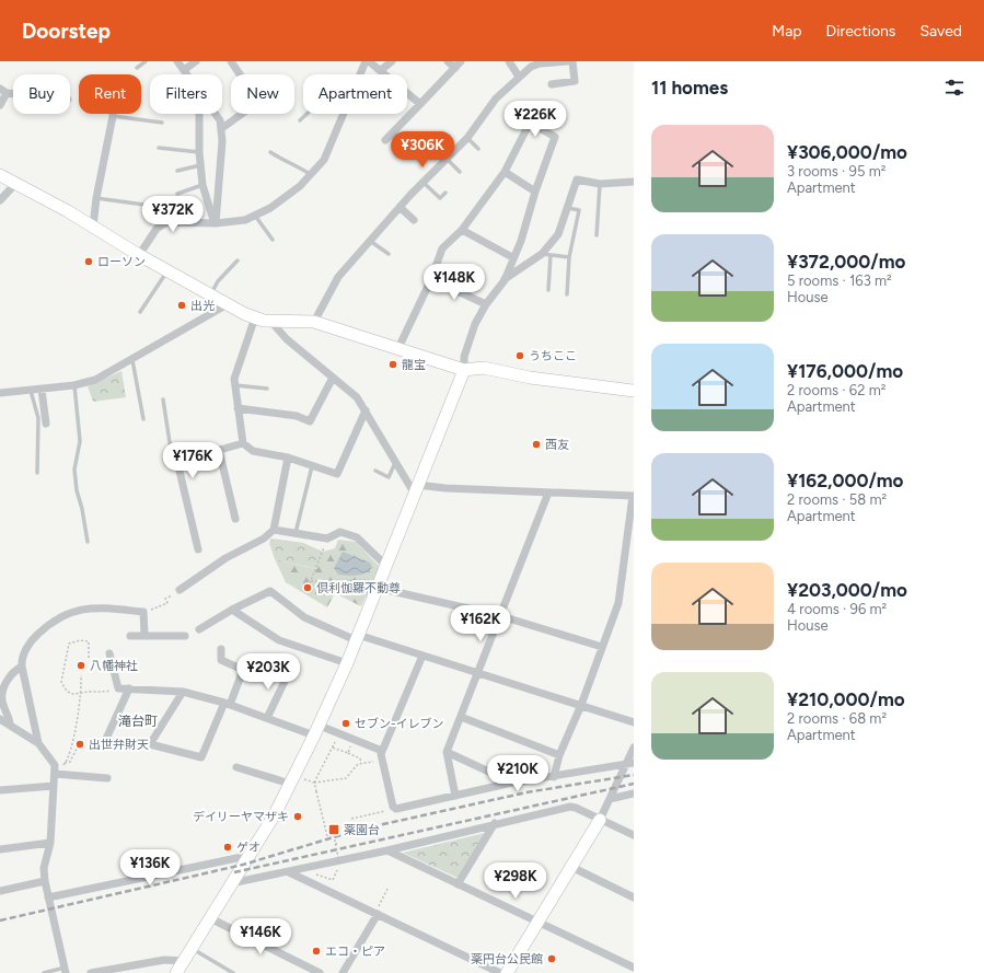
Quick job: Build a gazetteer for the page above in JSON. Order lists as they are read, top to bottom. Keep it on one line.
{"districts":["滝台町"],"places":{"other":["ローソン","出光","うちここ","龍宝","西友","倶利伽羅不動尊","八幡神社","セブン-イレブン","出世弁財天","デイリーヤマザキ","ゲオ","エコ・ピア","薬円台公民館"],"transit":["薬園台"]},"page":{"header":"Doorstep","nav":["Map","Directions","Saved"],"heading":"11 homes","chip":["Buy","Rent","Filters","New","Apartment"],"price":["¥226K","¥306K","¥372K","¥148K","¥176K","¥162K","¥203K","¥210K","¥136K","¥298K","¥146K"],"list":[{"name":"¥306,000/mo","note":"3 rooms · 95 m² · Apartment"},{"name":"¥372,000/mo","note":"5 rooms · 163 m² · House"},{"name":"¥176,000/mo","note":"2 rooms · 62 m² · Apartment"},{"name":"¥162,000/mo","note":"2 rooms · 58 m² · Apartment"},{"name":"¥203,000/mo","note":"4 rooms · 96 m² · House"},{"name":"¥210,000/mo","note":"2 rooms · 68 m² · Apartment"}]}}
